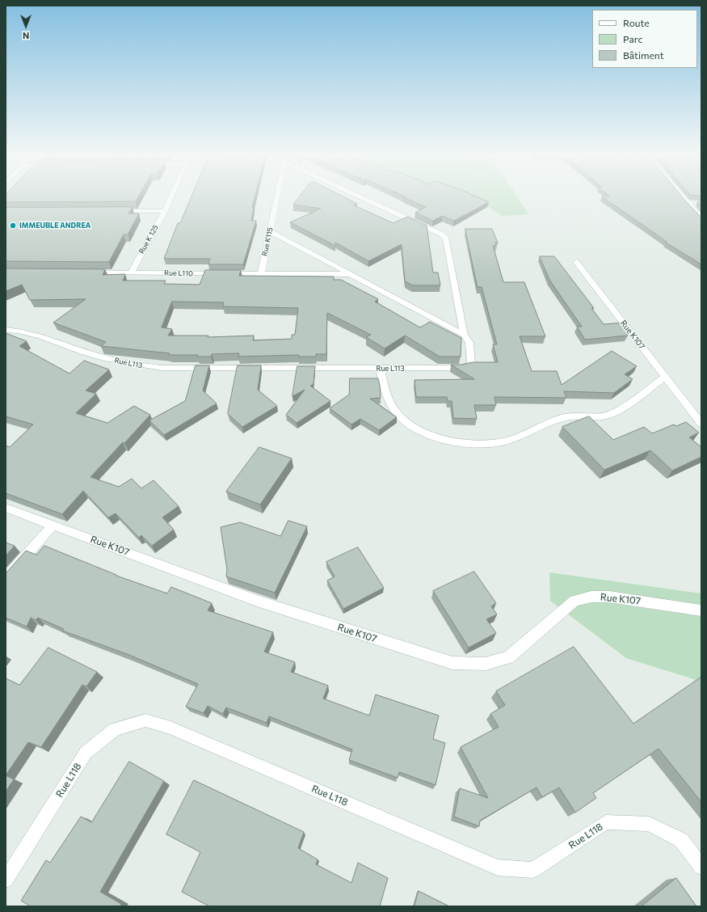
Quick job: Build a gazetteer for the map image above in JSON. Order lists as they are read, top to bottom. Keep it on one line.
{"streets":{"street":["Rue K 125","Rue K115","Rue L110","Rue K107","Rue L113","Rue L118"]},"crossings":[["Rue K 125","Rue L110"],["Rue K115","Rue L110"]],"places":["IMMEUBLE ANDREA"],"legend":["Route","Parc","Bâtiment"],"north":"bottom"}
